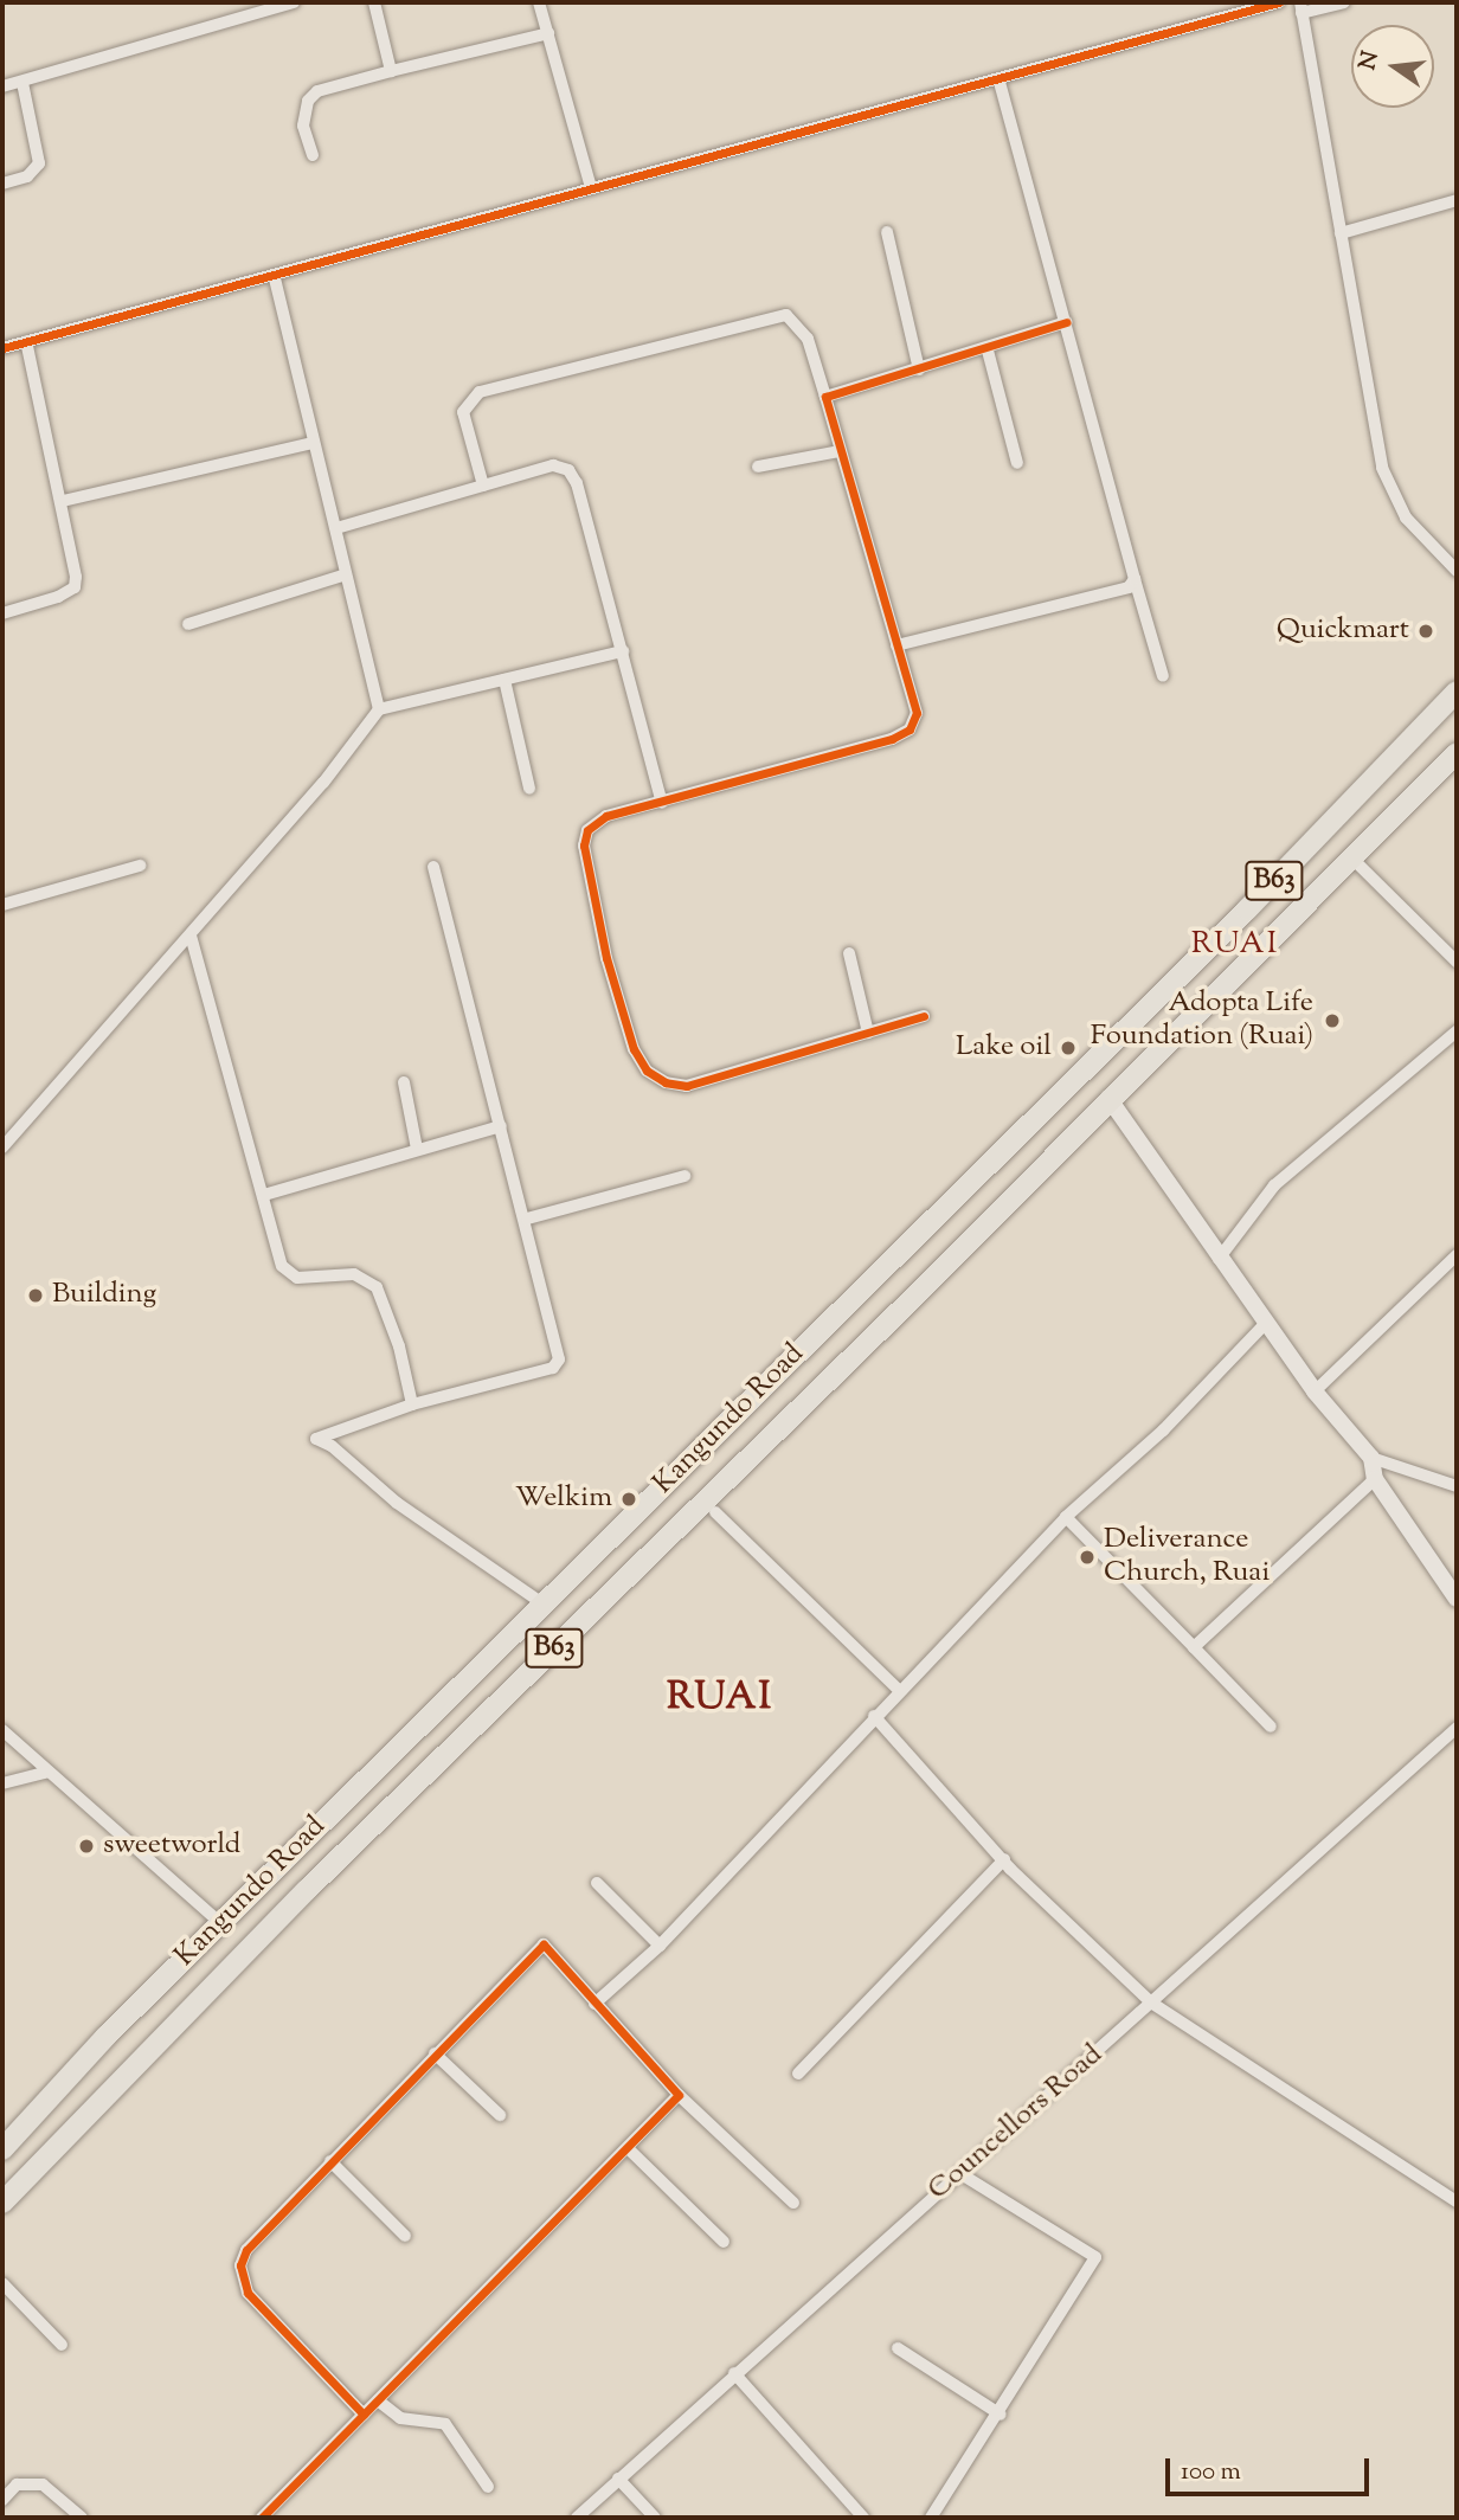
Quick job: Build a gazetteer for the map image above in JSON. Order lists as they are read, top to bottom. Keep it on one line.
{"streets":{"highway":["B63","Kangundo Road"],"street":["Councellors Road"]},"districts":["RUAI","RUAI"],"places":["Quickmart","Adopta Life Foundation (Ruai)","Lake oil","Building","Welkim","Deliverance Church, Ruai","sweetworld"],"scale_bar":"100 m","north":"left"}
